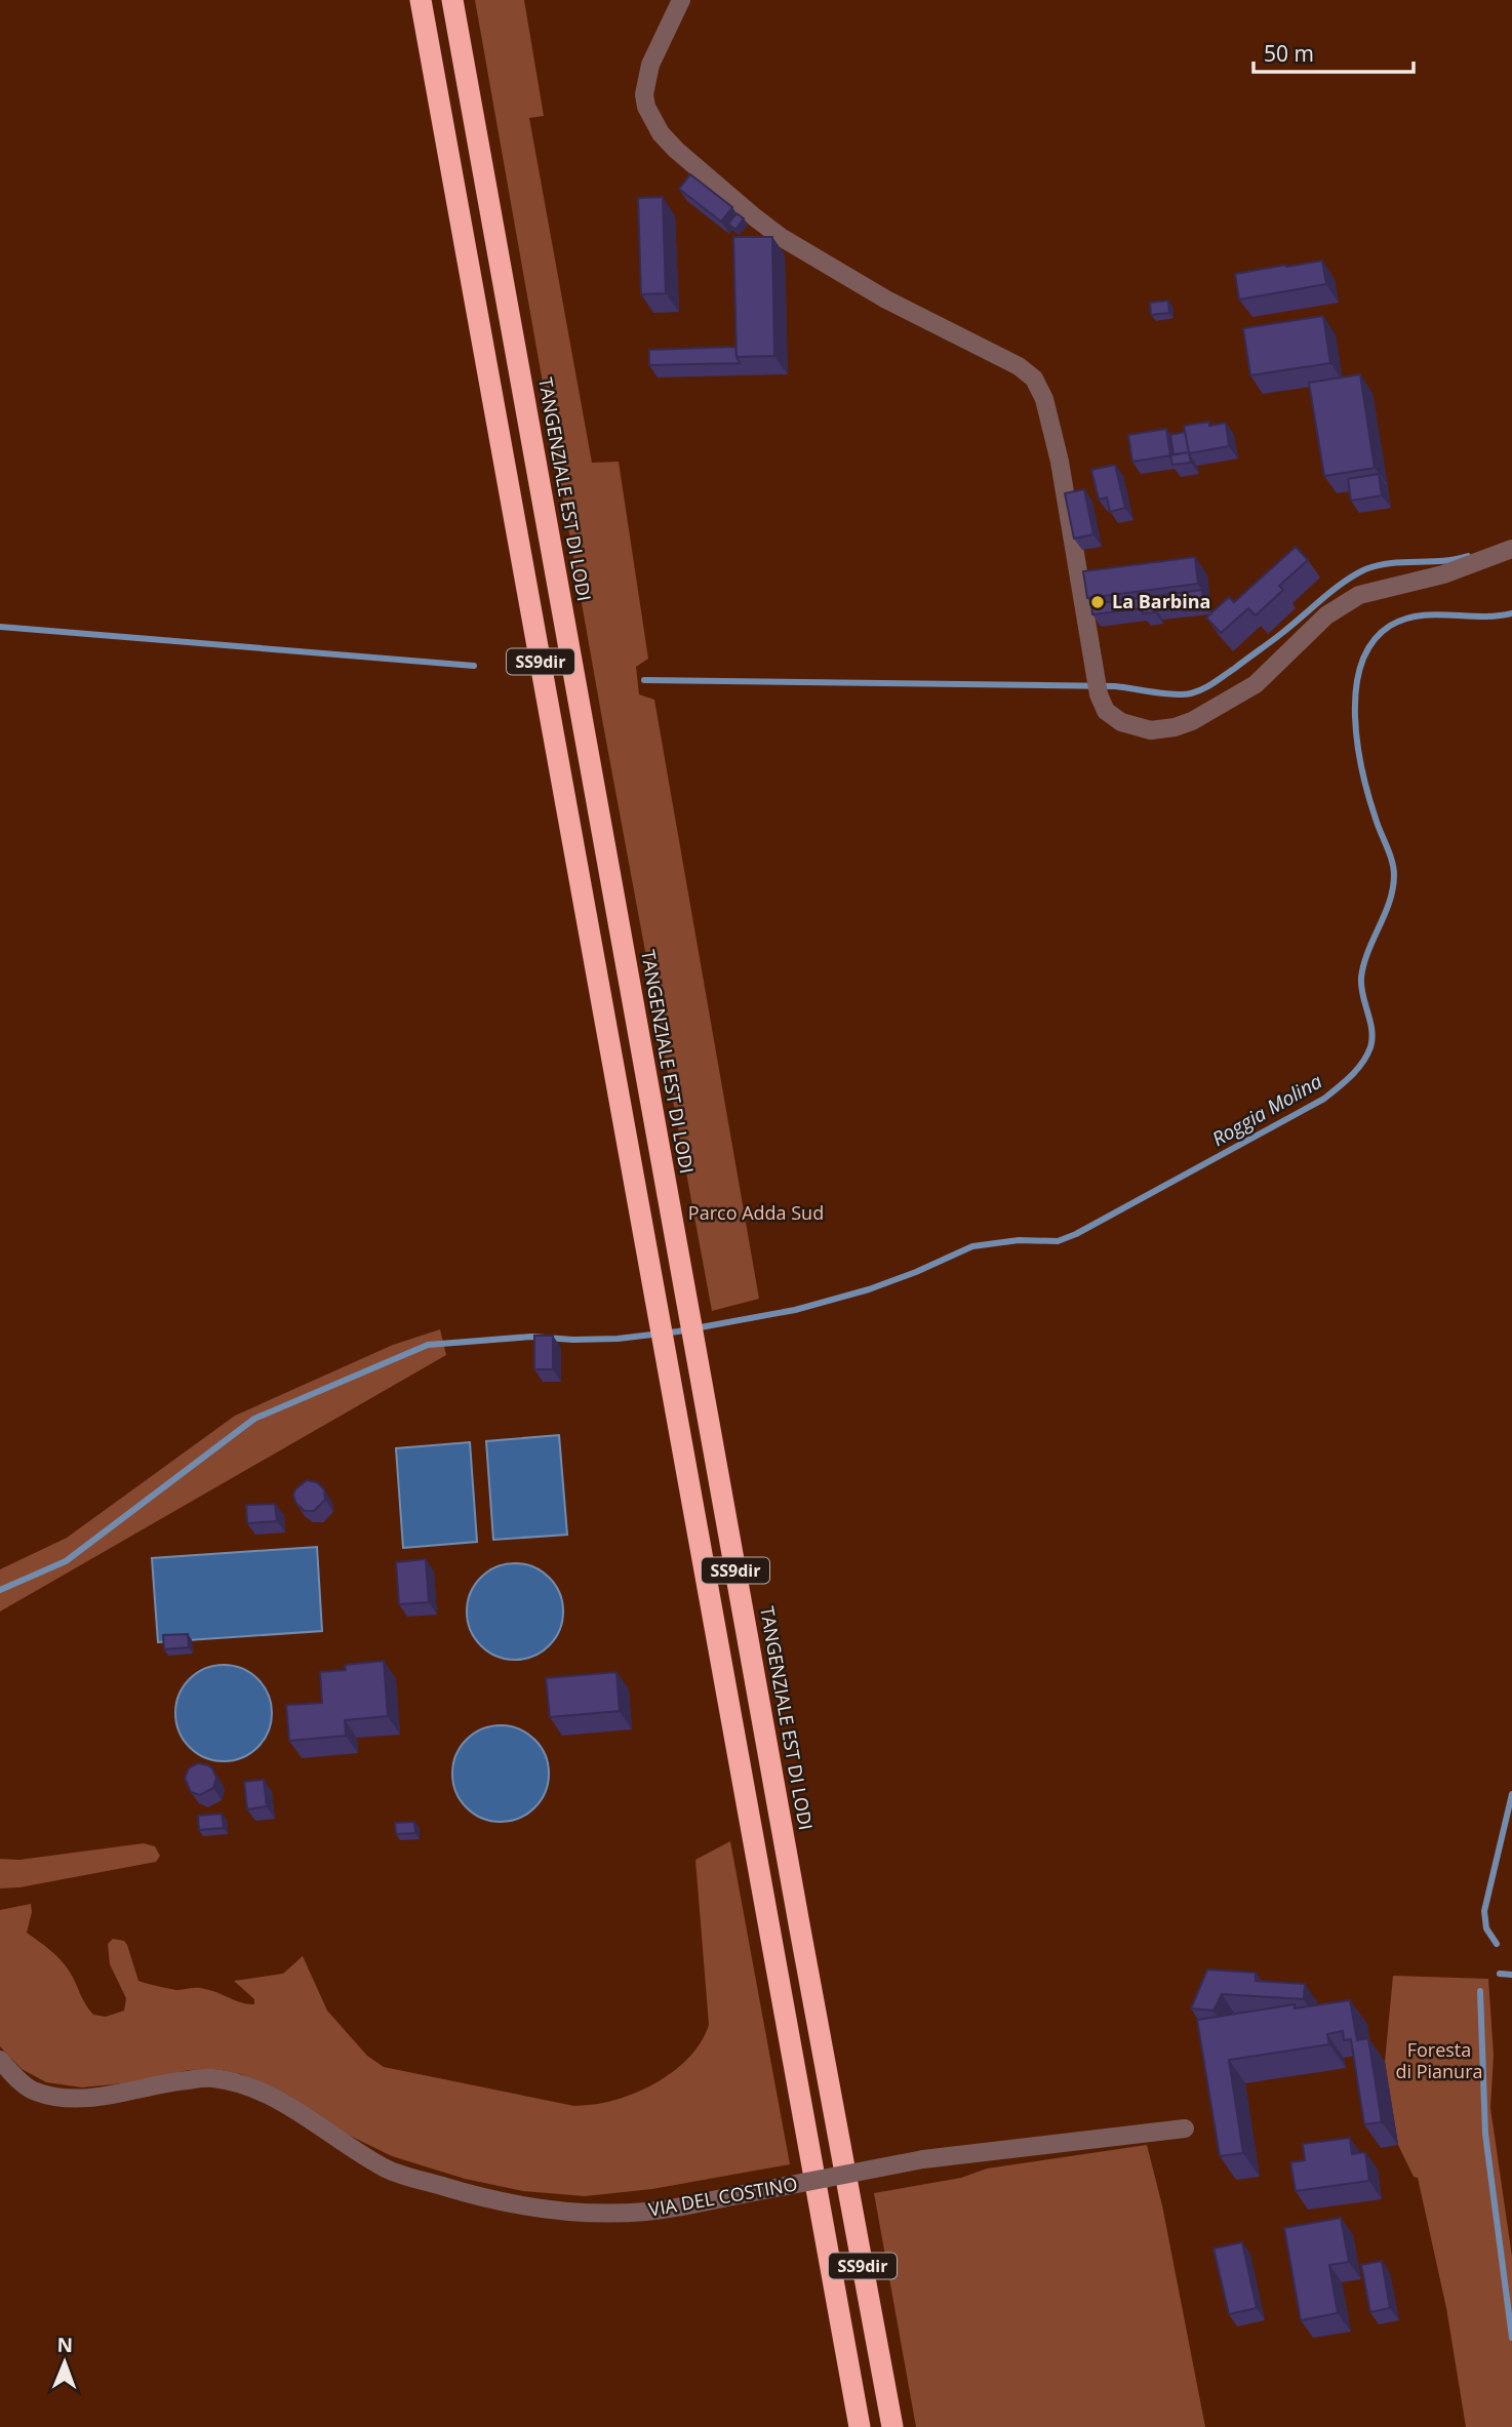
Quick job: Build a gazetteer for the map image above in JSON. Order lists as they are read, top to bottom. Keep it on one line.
{"streets":{"highway":["TANGENZIALE EST DI LODI","SS9dir"],"street":["VIA DEL COSTINO"]},"water":["Roggia Molina"],"parks":["Parco Adda Sud","Foresta di Pianura"],"places":["La Barbina"],"scale_bar":"50 m","north":"top"}
